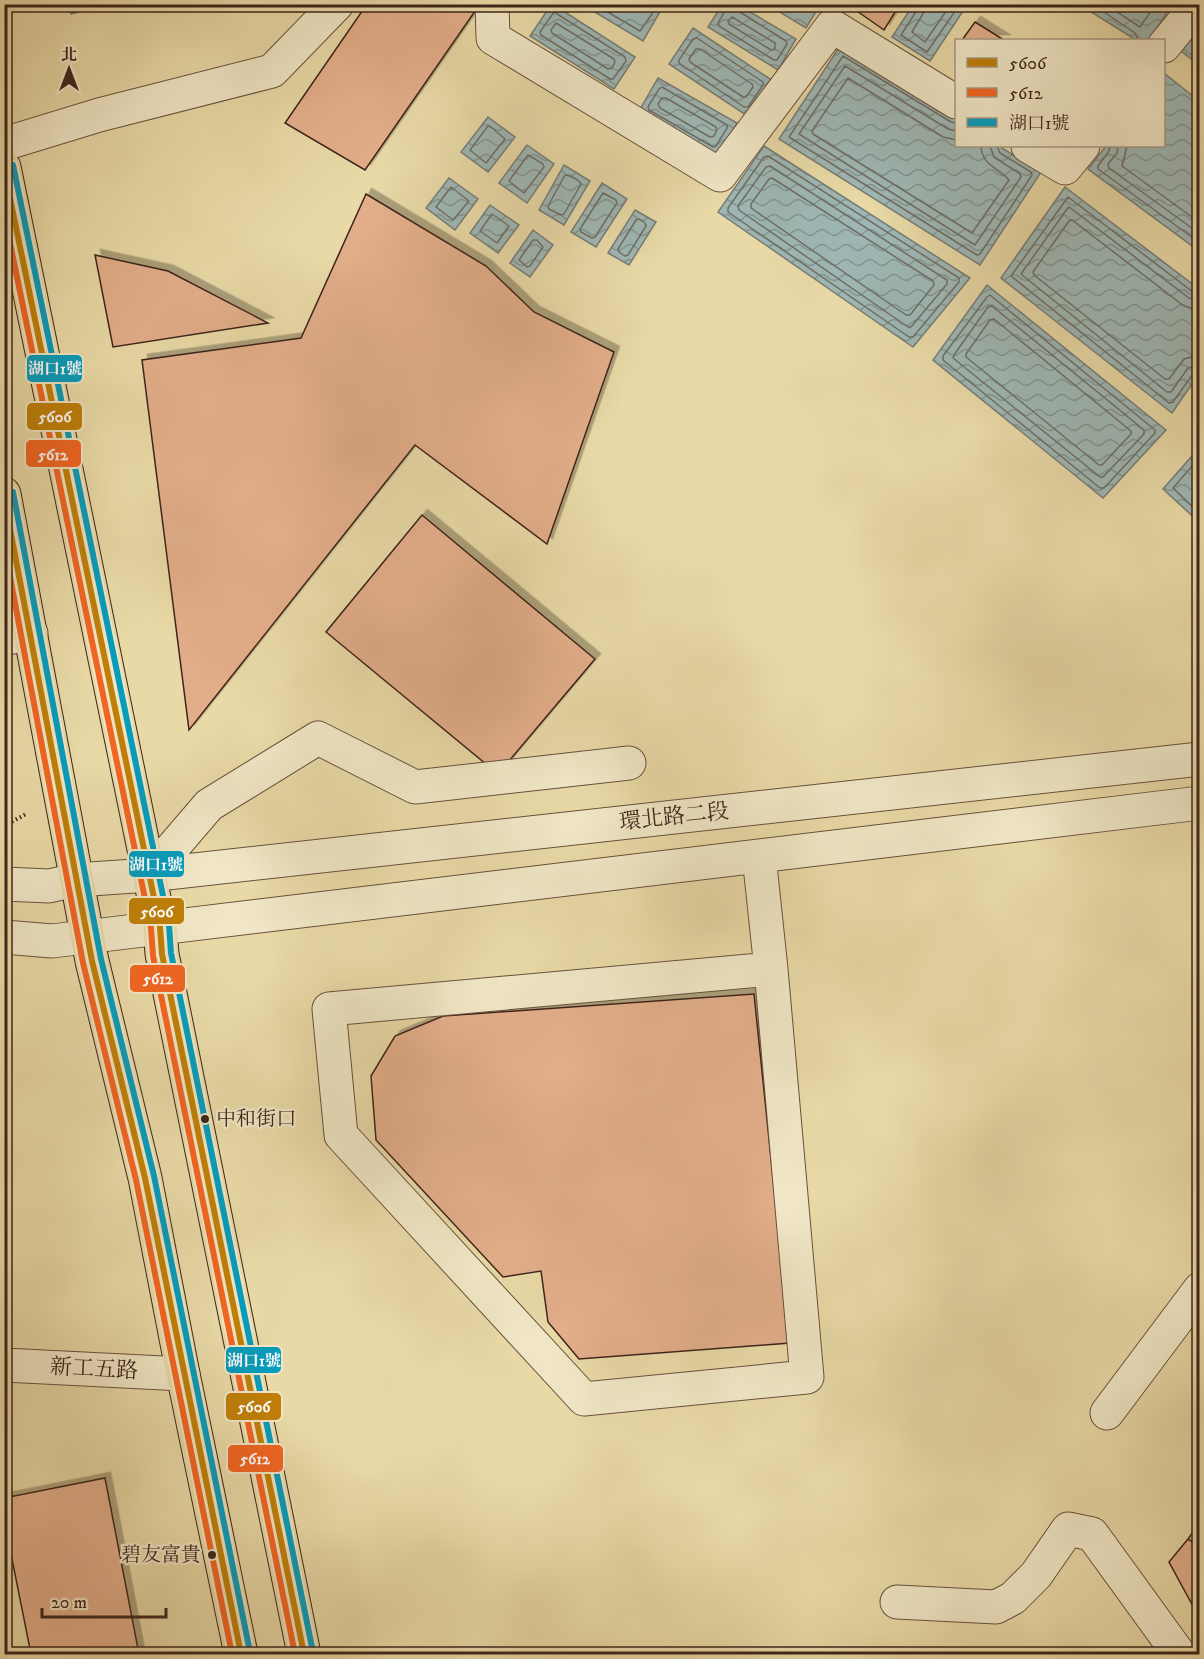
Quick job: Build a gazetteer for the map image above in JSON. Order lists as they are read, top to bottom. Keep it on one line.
{"streets":{"street":["環北路二段","新工五路"]},"places":["中和街口","碧友富貴"],"lines":["transit line 湖口1號","transit line 5606","transit line 5612"],"legend":["5606","5612","湖口1號"],"scale_bar":"20 m","north":"top"}
